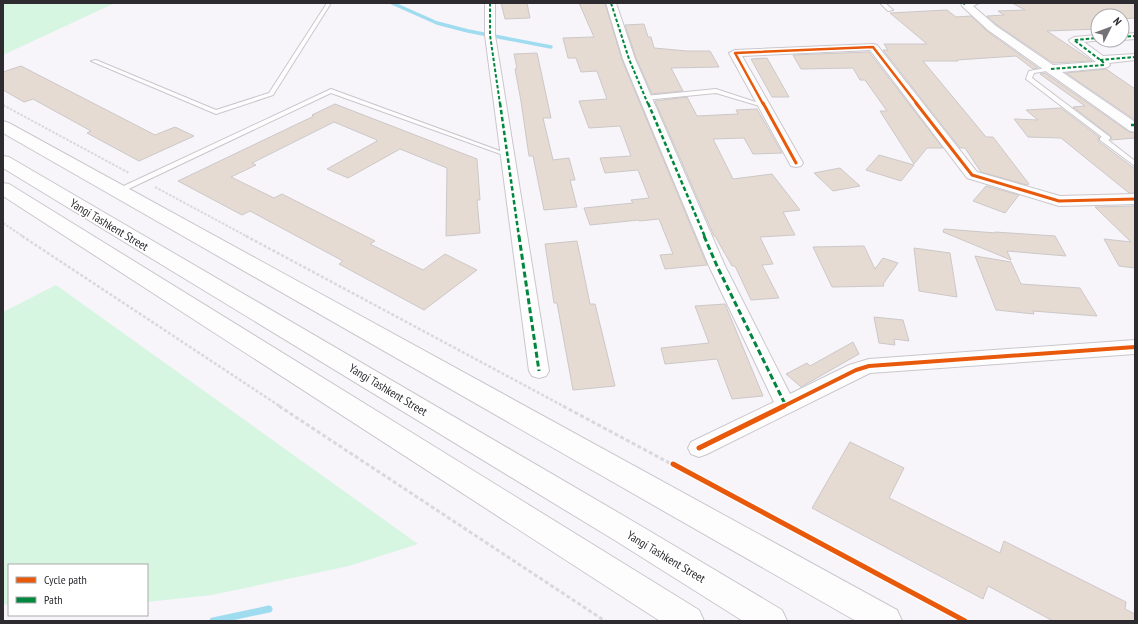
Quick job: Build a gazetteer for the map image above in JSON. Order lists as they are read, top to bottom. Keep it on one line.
{"streets":{"main road":["Yangi Tashkent Street"]},"legend":["Cycle path","Path"],"north":"top right"}
